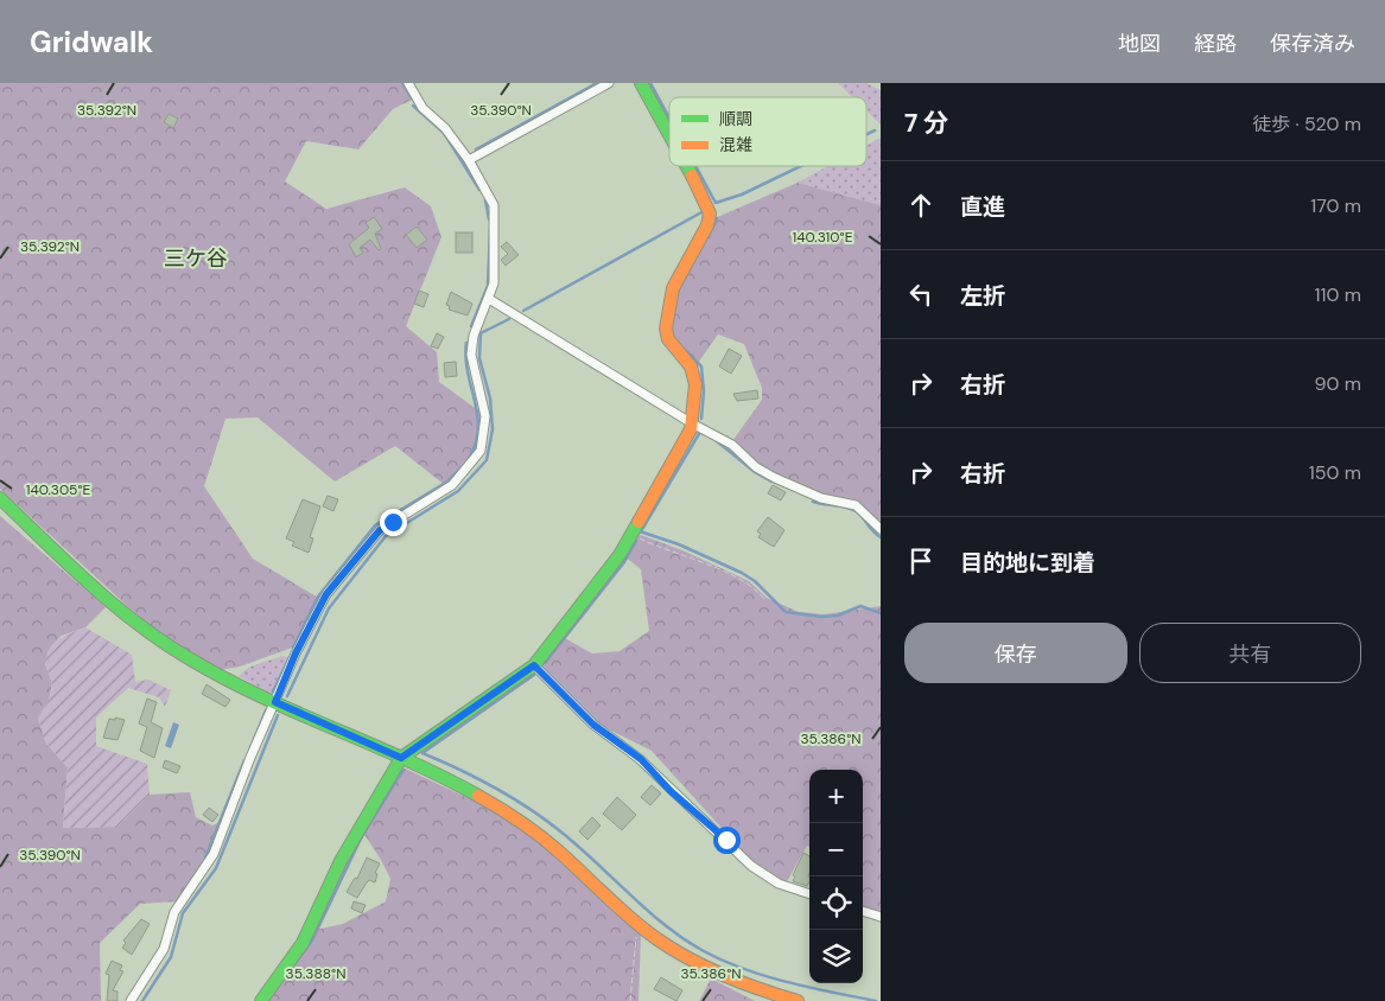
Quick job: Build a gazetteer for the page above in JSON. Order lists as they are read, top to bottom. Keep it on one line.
{"districts":["三ケ谷"],"legend":["順調","混雑"],"page":{"header":"Gridwalk","nav":["地図","経路","保存済み"],"heading":["7 分","徒歩 · 520 m"],"list":[["直進","170 m"],["左折","110 m"],["右折","90 m"],["右折","150 m"],"目的地に到着"],"buttons":["保存","共有"],"map_buttons":["+","−"]},"coordinates":["35.392°N","35.390°N","140.310°E","140.305°E","35.386°N","35.388°N"]}
